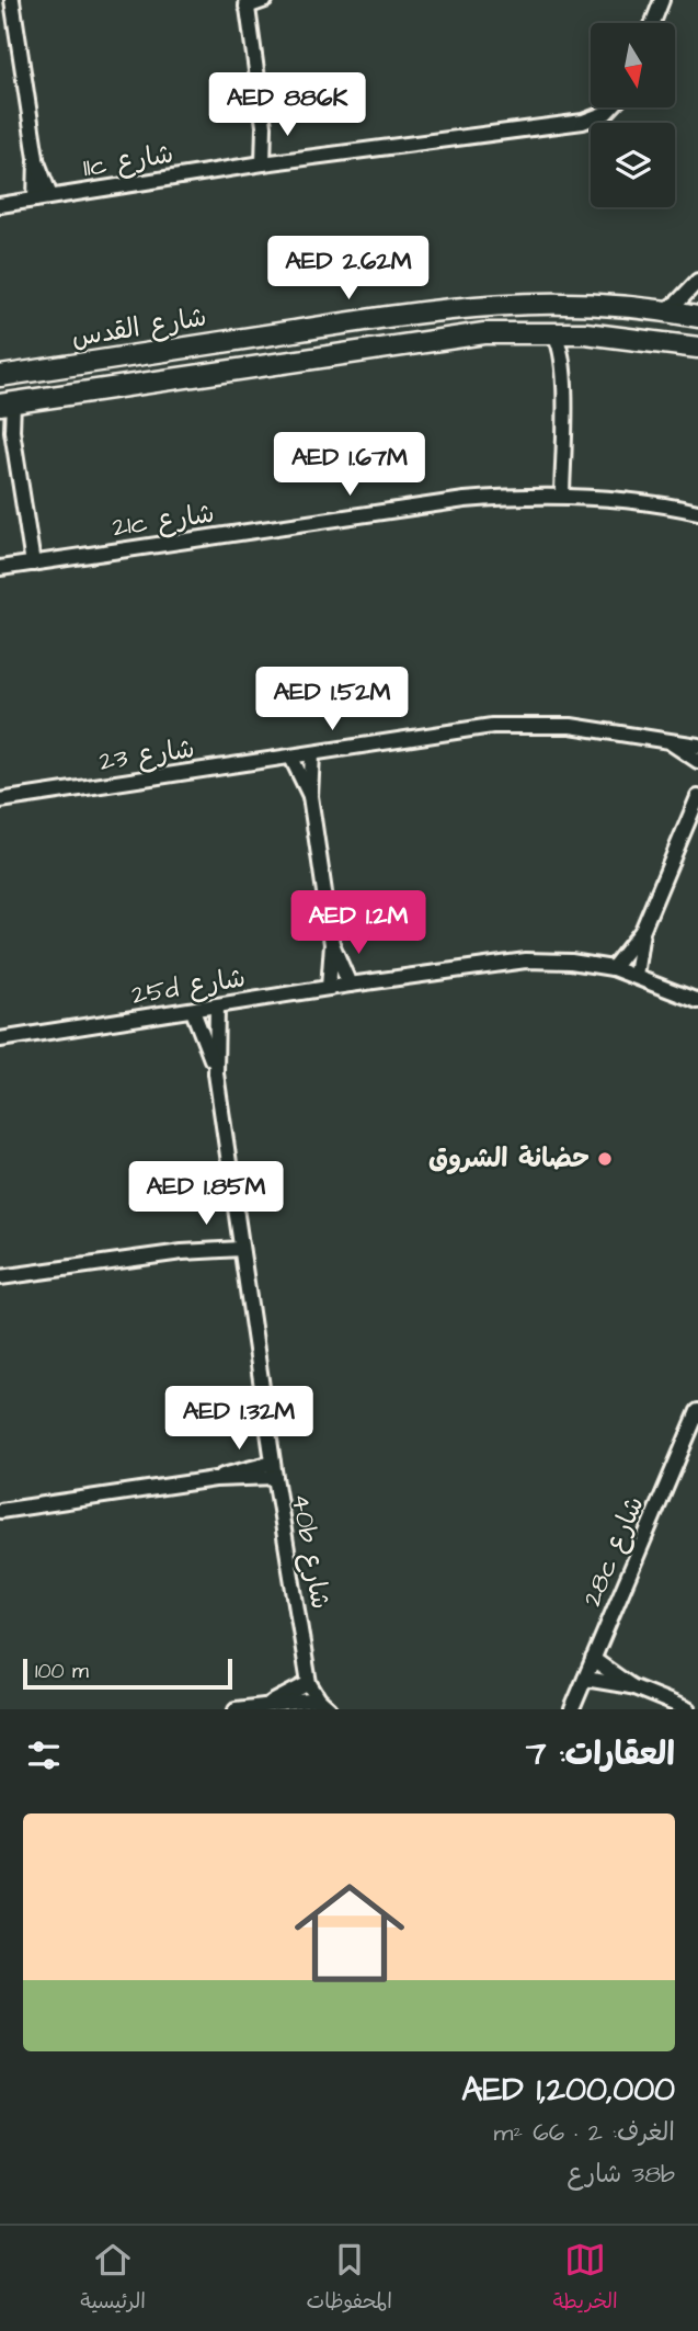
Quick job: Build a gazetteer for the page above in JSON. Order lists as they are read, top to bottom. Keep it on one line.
{"streets":{"main road":["شارع القدس"],"street":["11c شارع","21c شارع","شارع 23","25d شارع","40b شارع","28c شارع"]},"crossings":[["25d شارع","40b شارع"]],"places":["حضانة الشروق"],"scale_bar":"100 m","north":"bottom","page":{"price":["AED 886K","AED 2.62M","AED 1.67M","AED 1.52M","AED 1.2M","AED 1.85M","AED 1.32M"],"scale":"100 m","heading":"العقارات: 7","list":[{"name":"AED 1,200,000","note":"الغرف: 2 · 66 m² · 38b شارع"}],"tabs":["الخريطة","المحفوظات","الرئيسية"]}}
